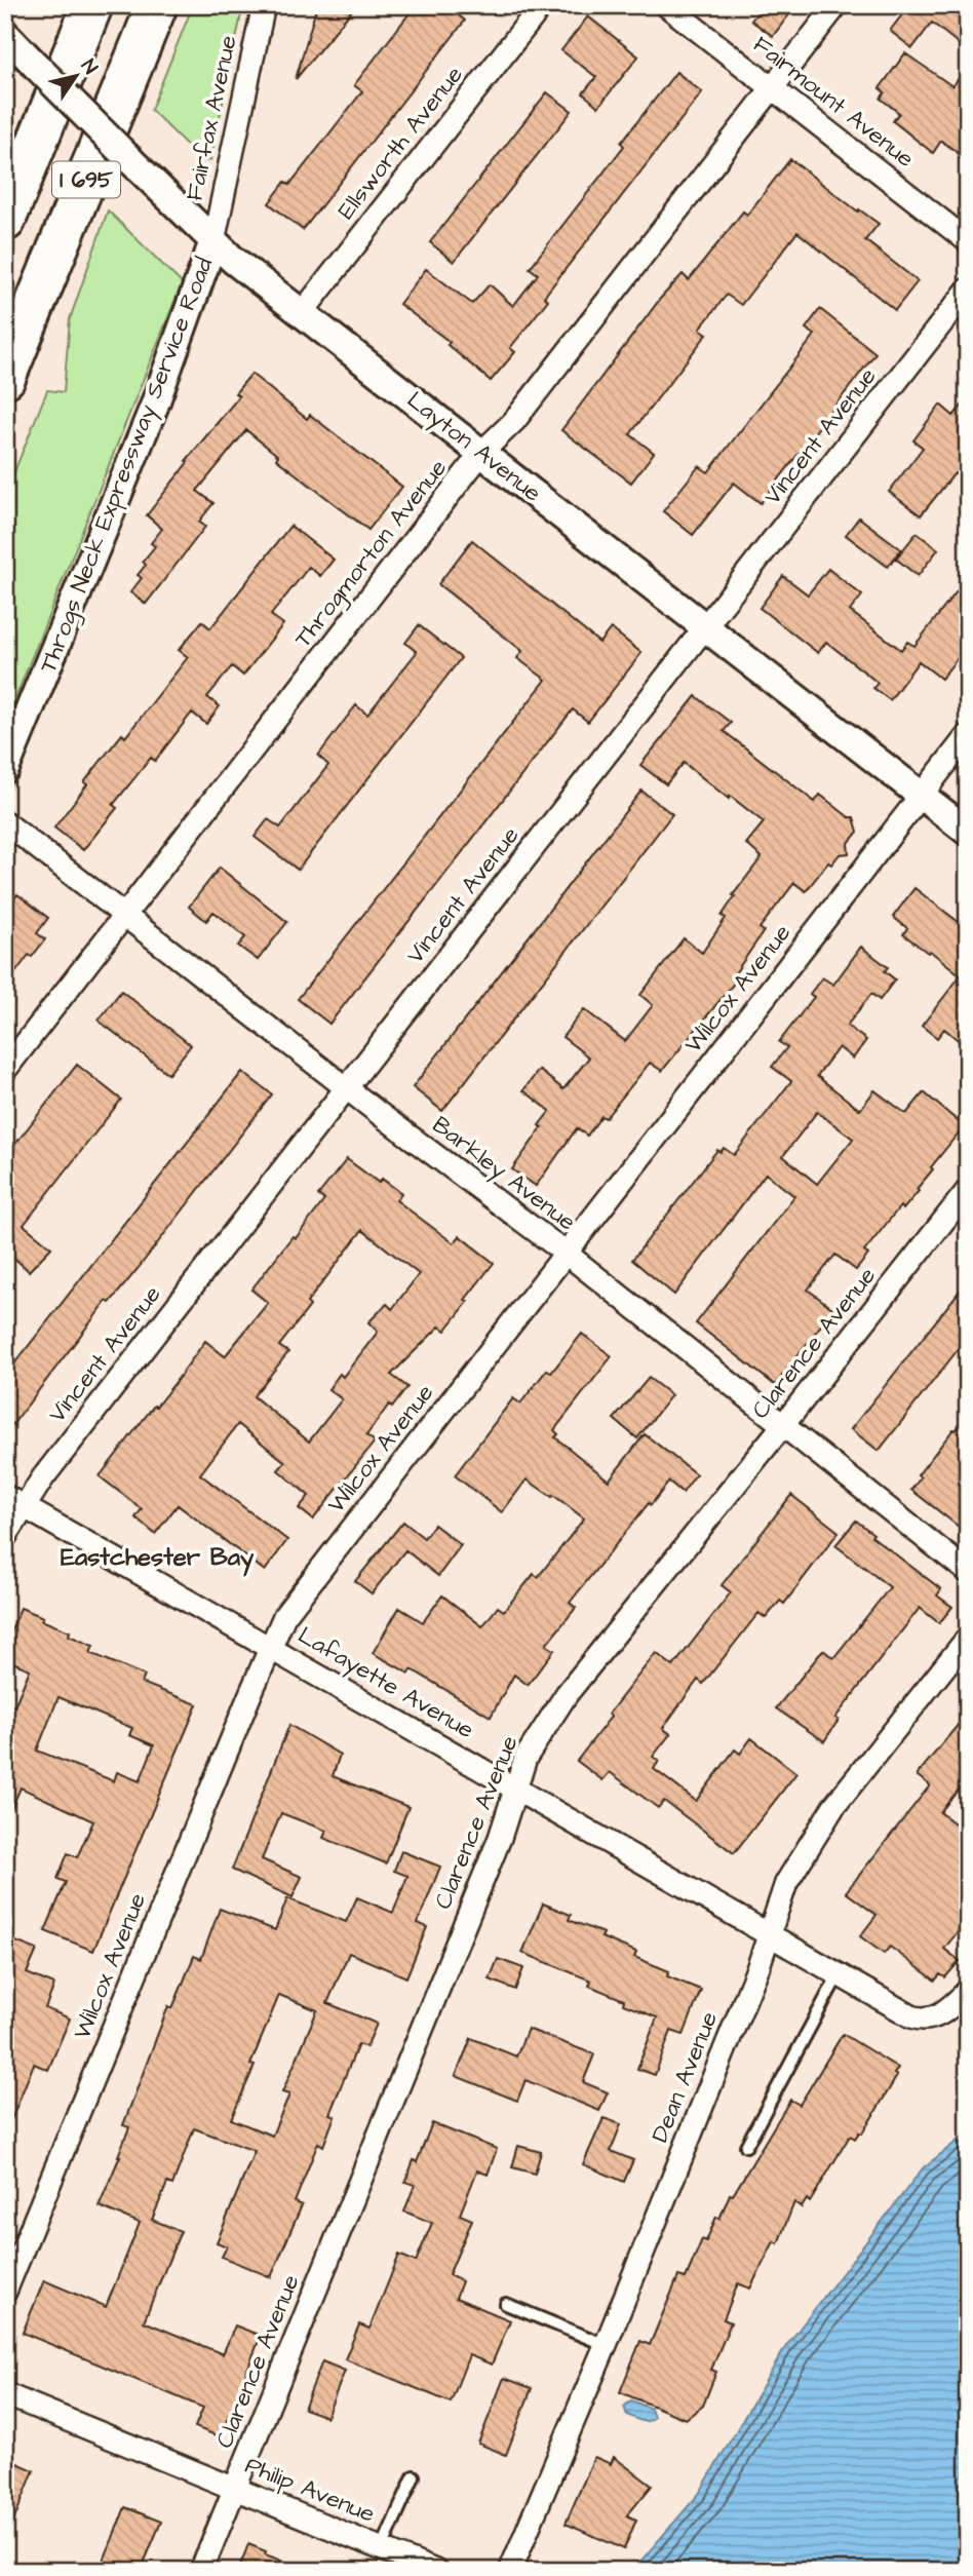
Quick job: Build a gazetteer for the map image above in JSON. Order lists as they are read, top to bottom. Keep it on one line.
{"streets":{"highway":["I 695"],"street":["Fairmount Avenue","Fairfax Avenue","Ellsworth Avenue","Vincent Avenue","Layton Avenue","Throgs Neck Expressway Service Road","Throgmorton Avenue","Wilcox Avenue","Barkley Avenue","Clarence Avenue","Lafayette Avenue","Dean Avenue","Philip Avenue"]},"crossings":[["Fairmount Avenue","Throgmorton Avenue"],["Fairfax Avenue","Layton Avenue"],["Fairfax Avenue","Throgs Neck Expressway Service Road"],["Ellsworth Avenue","Layton Avenue"],["Vincent Avenue","Layton Avenue"],["Vincent Avenue","Barkley Avenue"],["Vincent Avenue","Lafayette Avenue"],["Layton Avenue","Throgs Neck Expressway Service Road"],["Layton Avenue","Throgmorton Avenue"],["Layton Avenue","Wilcox Avenue"],["Throgmorton Avenue","Barkley Avenue"],["Wilcox Avenue","Barkley Avenue"],["Wilcox Avenue","Lafayette Avenue"],["Barkley Avenue","Clarence Avenue"],["Clarence Avenue","Lafayette Avenue"],["Clarence Avenue","Philip Avenue"],["Lafayette Avenue","Dean Avenue"]],"districts":["Eastchester Bay"],"north":"top right"}
